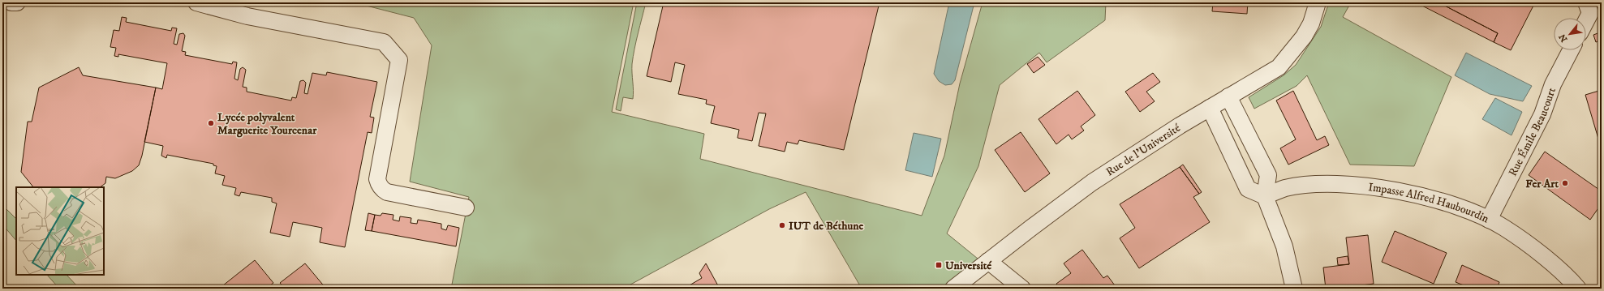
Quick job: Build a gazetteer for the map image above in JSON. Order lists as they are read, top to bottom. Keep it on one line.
{"streets":{"street":["Rue Émile Beaucourt","Rue de l'Université","Impasse Alfred Haubourdin"]},"crossings":[["Rue Émile Beaucourt","Impasse Alfred Haubourdin"]],"places":{"other":["Lycée polyvalent Marguerite Yourcenar","Fer Art","IUT de Béthune"],"transit":["Université"]},"north":"bottom left"}
